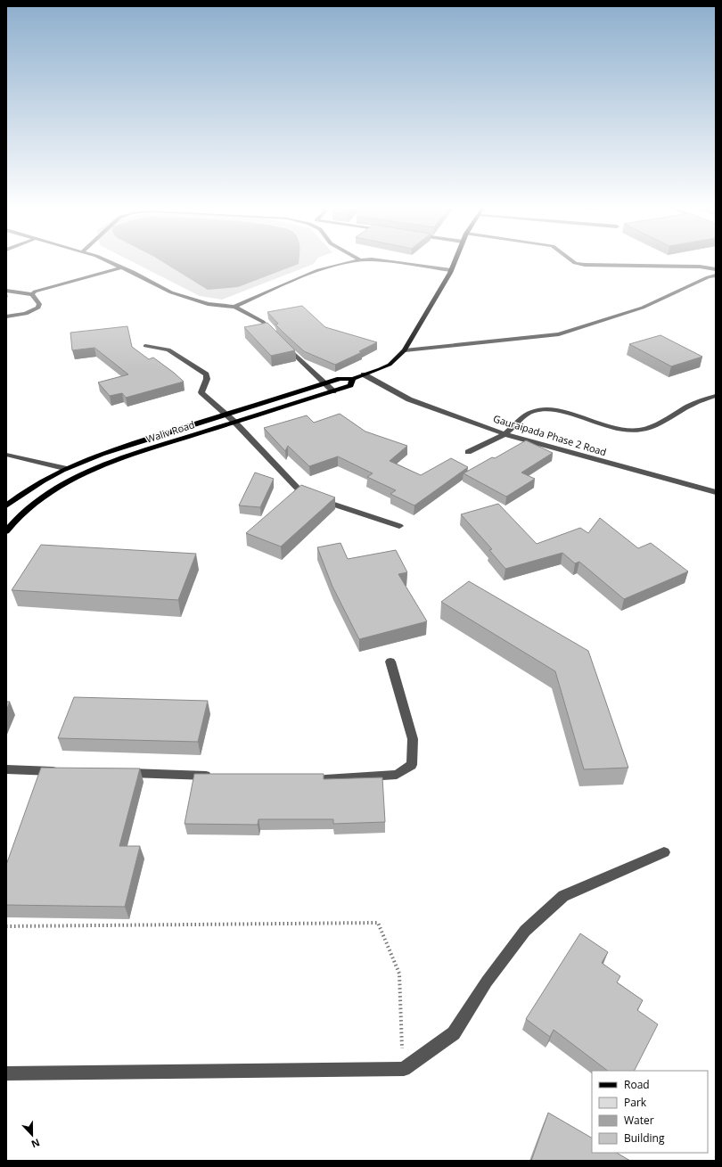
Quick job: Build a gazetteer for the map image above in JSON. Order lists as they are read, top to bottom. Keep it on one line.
{"streets":{"main road":["Waliv Road"],"street":["Gauraipada Phase 2 Road"]},"crossings":[["Waliv Road","Gauraipada Phase 2 Road"]],"legend":["Road","Park","Water","Building"],"north":"bottom"}
